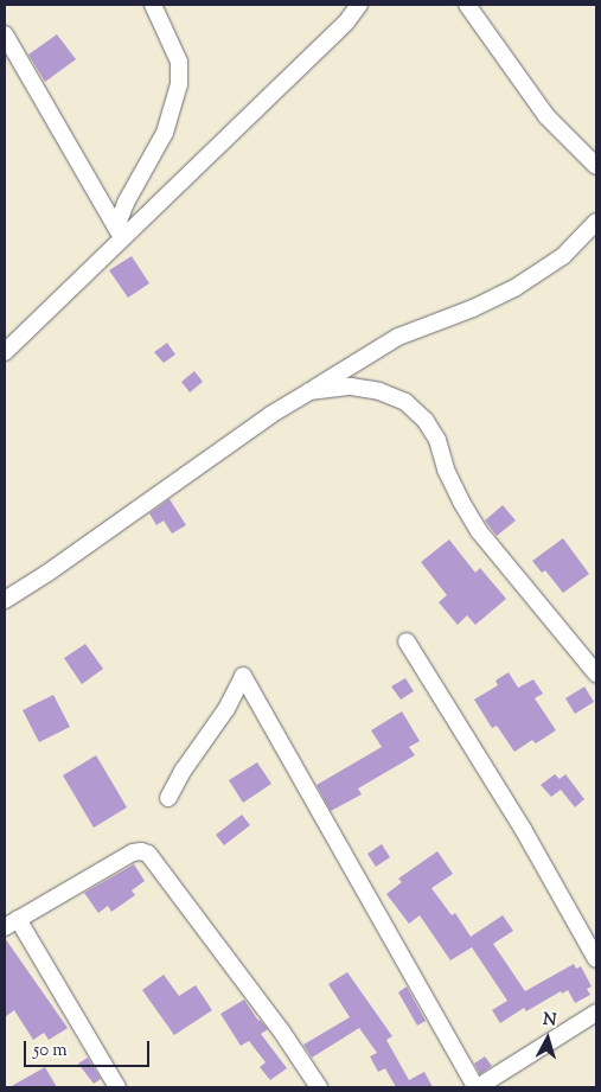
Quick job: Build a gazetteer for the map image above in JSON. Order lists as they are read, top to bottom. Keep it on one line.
{"scale_bar":"50 m","north":"top"}
